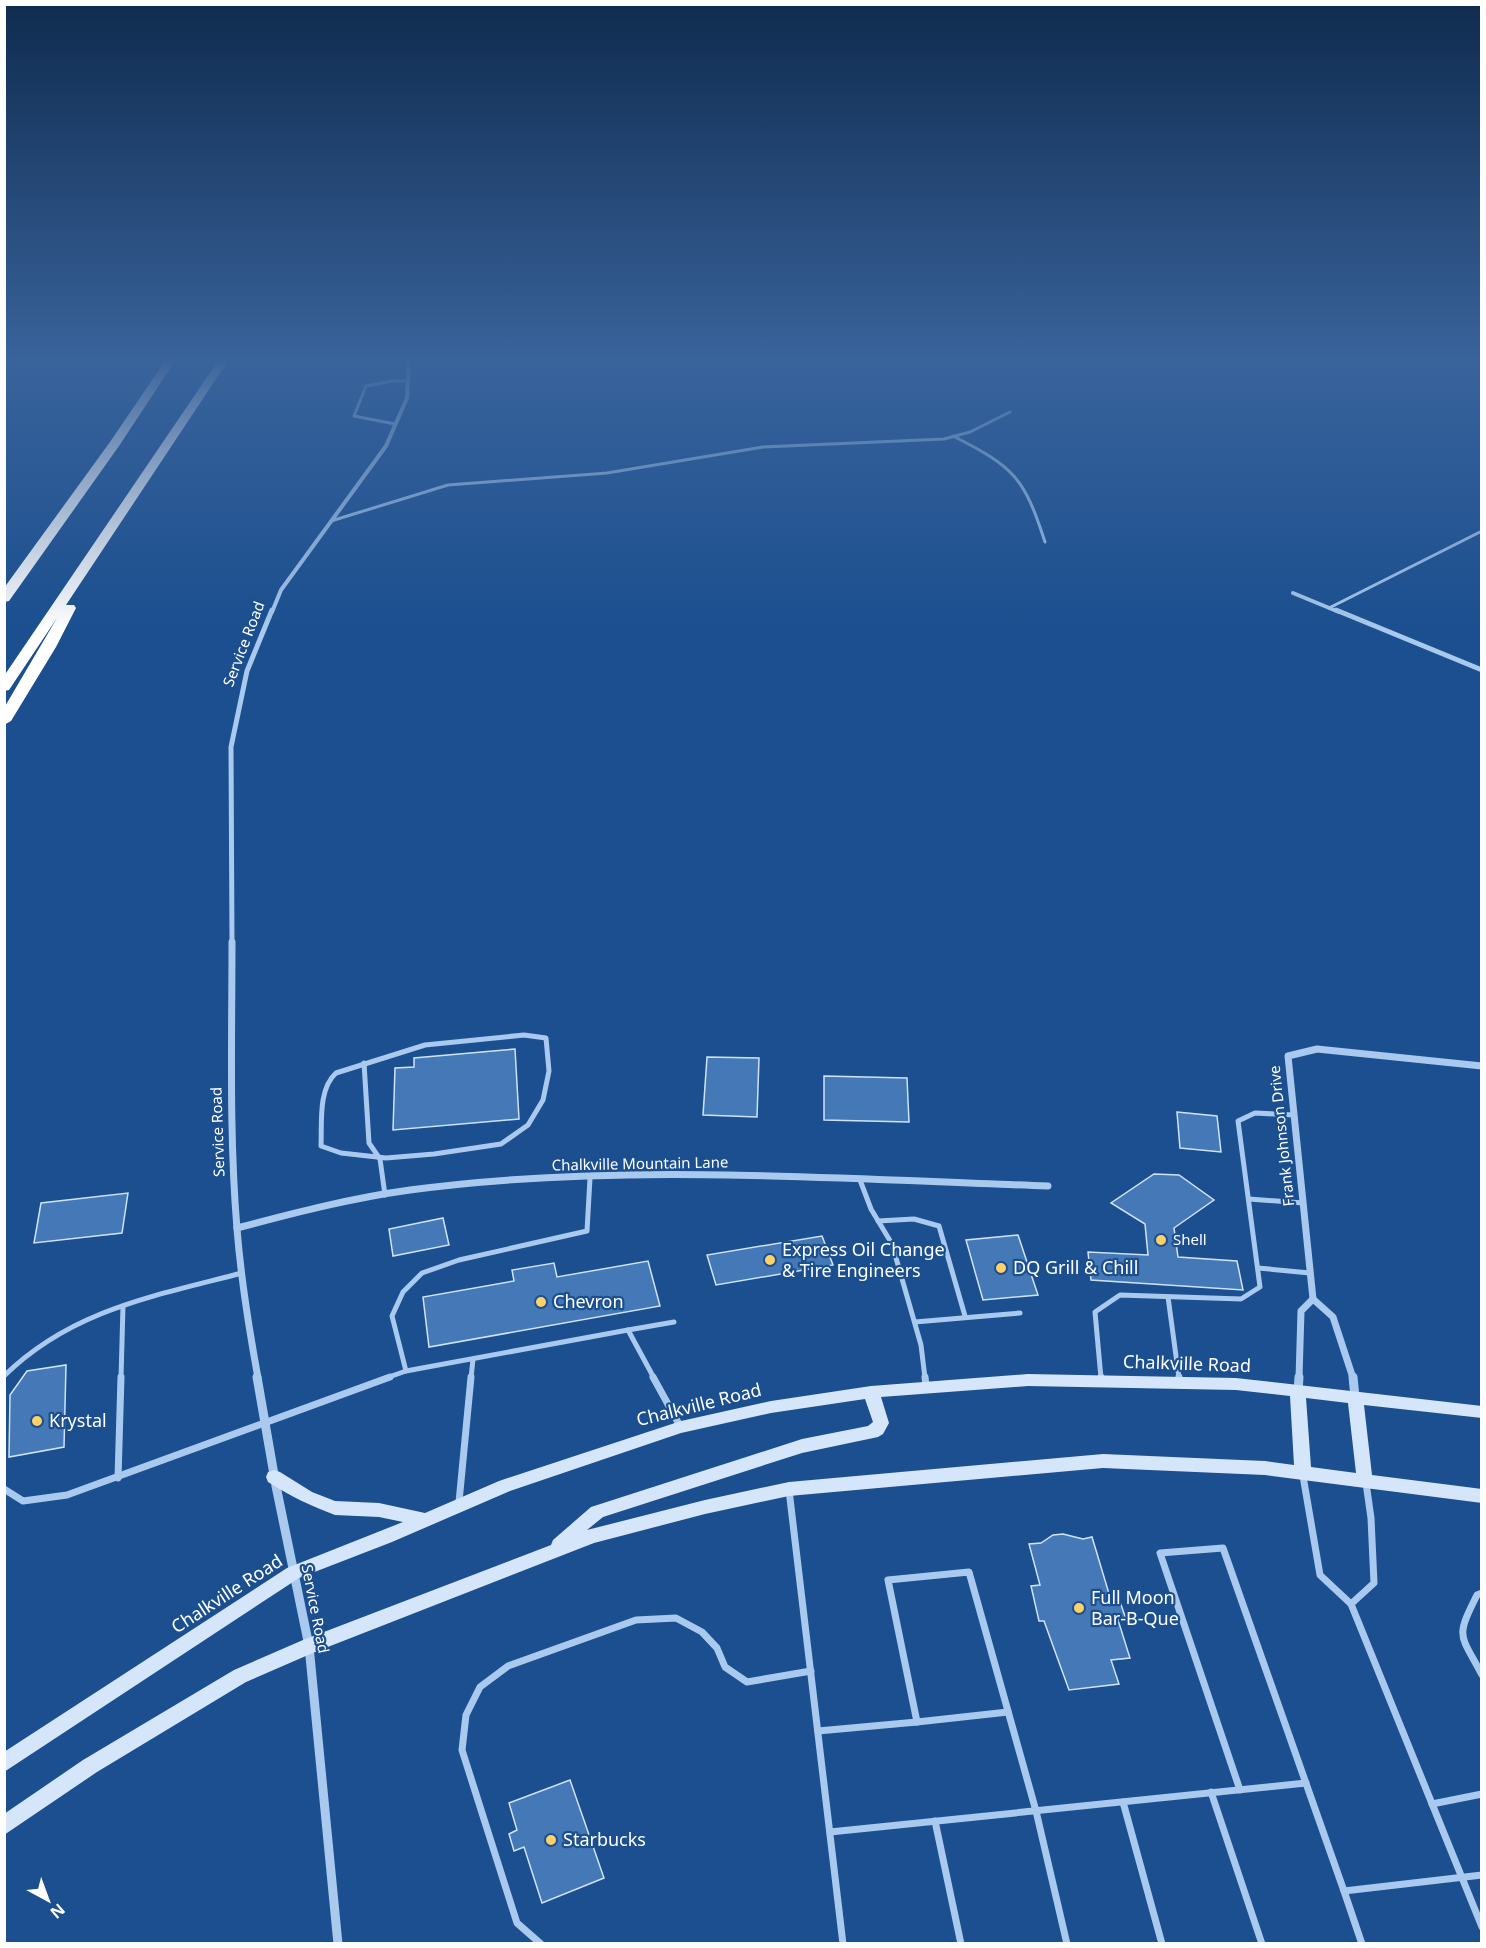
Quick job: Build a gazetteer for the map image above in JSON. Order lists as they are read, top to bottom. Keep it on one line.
{"streets":{"main road":["Chalkville Road"],"street":["Service Road","Frank Johnson Drive","Chalkville Mountain Lane"]},"crossings":[["Service Road","Chalkville Mountain Lane"],["Service Road","Chalkville Road"]],"places":["Shell","Express Oil Change & Tire Engineers","DQ Grill & Chill","Chevron","Krystal","Full Moon Bar-B-Que","Starbucks"],"north":"bottom right"}
